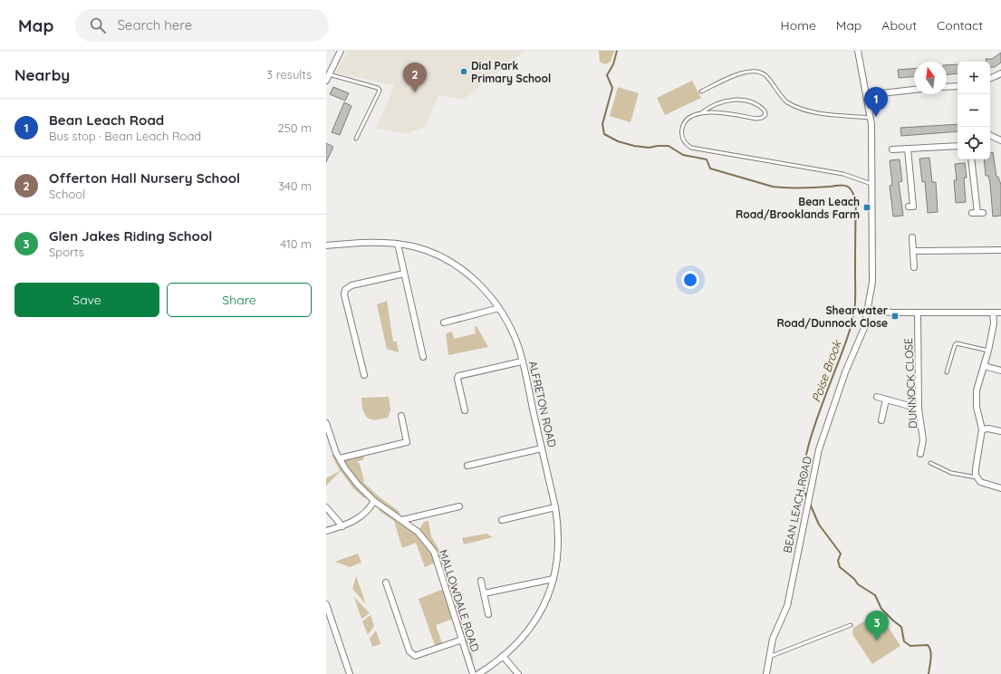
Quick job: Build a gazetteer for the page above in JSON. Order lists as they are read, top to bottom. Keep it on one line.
{"streets":{"street":["DUNNOCK CLOSE","ALFRETON ROAD","BEAN LEACH ROAD","MALLOWDALE ROAD"]},"water":["Poise Brook"],"places":{"other":["Dial Park Primary School"],"transit":["Bean Leach Road/Brooklands Farm","Shearwater Road/Dunnock Close"]},"north":"top","page":{"header":"Map","search":"Search here","nav":["Home","Map","About","Contact"],"heading":["Nearby","3 results"],"map_buttons":["+","−"],"pins":["2","1","3"],"list":[{"mark":"1","name":"Bean Leach Road","note":"Bus stop · Bean Leach Road","value":"250 m"},{"mark":"2","name":"Offerton Hall Nursery School","note":"School","value":"340 m"},{"mark":"3","name":"Glen Jakes Riding School","note":"Sports","value":"410 m"}],"buttons":["Save","Share"]}}
